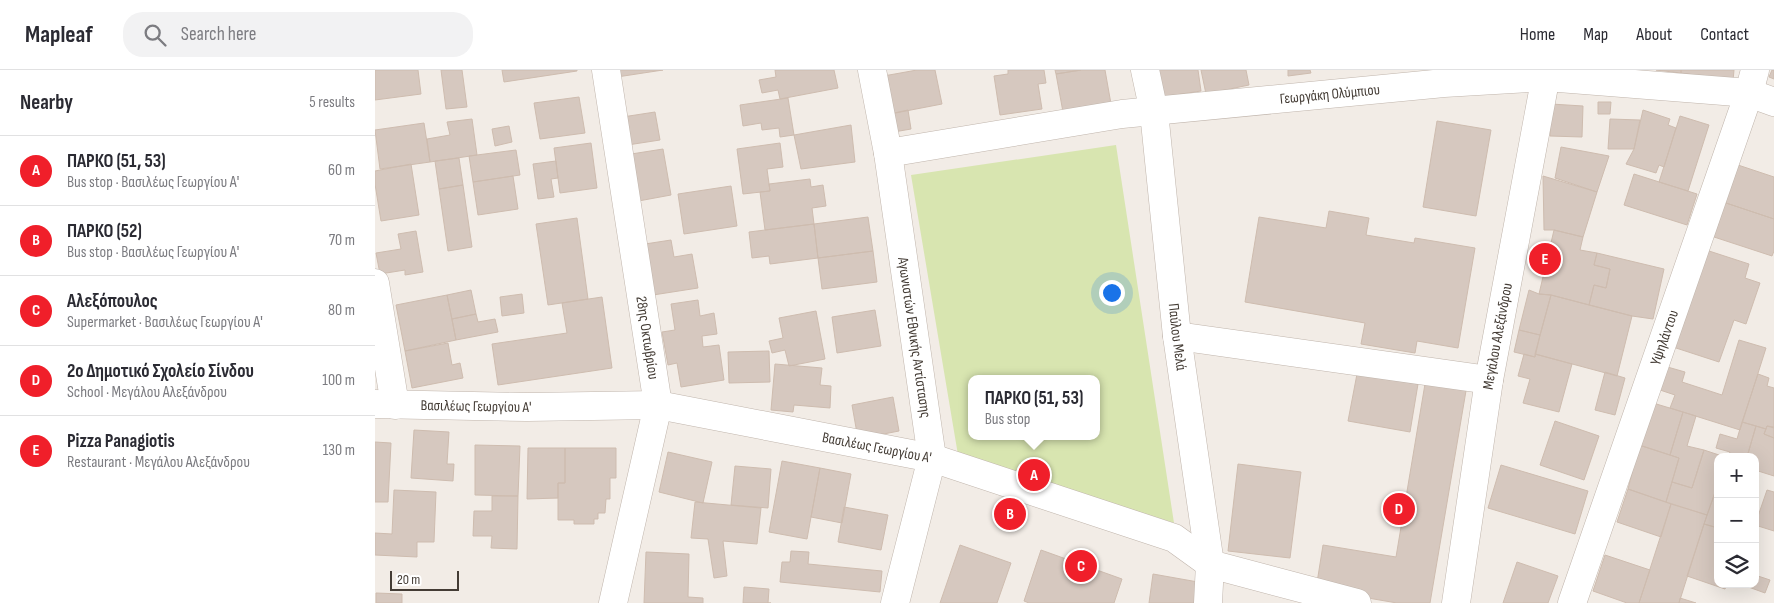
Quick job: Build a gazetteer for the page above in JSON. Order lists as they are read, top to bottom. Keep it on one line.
{"streets":{"street":["Γεωργάκη Ολύμπιου","Μεγάλου Αλεξάνδρου","Παύλου Μελά","Υψηλάντου","28ης Οκτωβρίου","Αγωνιστών Εθνικής Αντίστασης","Βασιλέως Γεωργίου Α'"]},"crossings":[["Γεωργάκη Ολύμπιου","Μεγάλου Αλεξάνδρου"],["Γεωργάκη Ολύμπιου","Παύλου Μελά"],["Γεωργάκη Ολύμπιου","Υψηλάντου"],["Γεωργάκη Ολύμπιου","Αγωνιστών Εθνικής Αντίστασης"],["Παύλου Μελά","Βασιλέως Γεωργίου Α'"],["28ης Οκτωβρίου","Βασιλέως Γεωργίου Α'"],["Αγωνιστών Εθνικής Αντίστασης","Βασιλέως Γεωργίου Α'"]],"scale_bar":"20 m","page":{"header":"Mapleaf","search":"Search here","nav":["Home","Map","About","Contact"],"heading":["Nearby","5 results"],"list":[{"mark":"A","name":"ΠΑΡΚΟ (51, 53)","note":"Bus stop · Βασιλέως Γεωργίου Α'","value":"60 m"},{"mark":"B","name":"ΠΑΡΚΟ (52)","note":"Bus stop · Βασιλέως Γεωργίου Α'","value":"70 m"},{"mark":"C","name":"Αλεξόπουλος","note":"Supermarket · Βασιλέως Γεωργίου Α'","value":"80 m"},{"mark":"D","name":"2o Δημοτικό Σχολείο Σίνδου","note":"School · Μεγάλου Αλεξάνδρου","value":"100 m"},{"mark":"E","name":"Pizza Panagiotis","note":"Restaurant · Μεγάλου Αλεξάνδρου","value":"130 m"}],"pins":["E","A","D","B","C"],"popup":["ΠΑΡΚΟ (51, 53)","Bus stop"],"map_buttons":["+","−"],"scale":"20 m"}}
